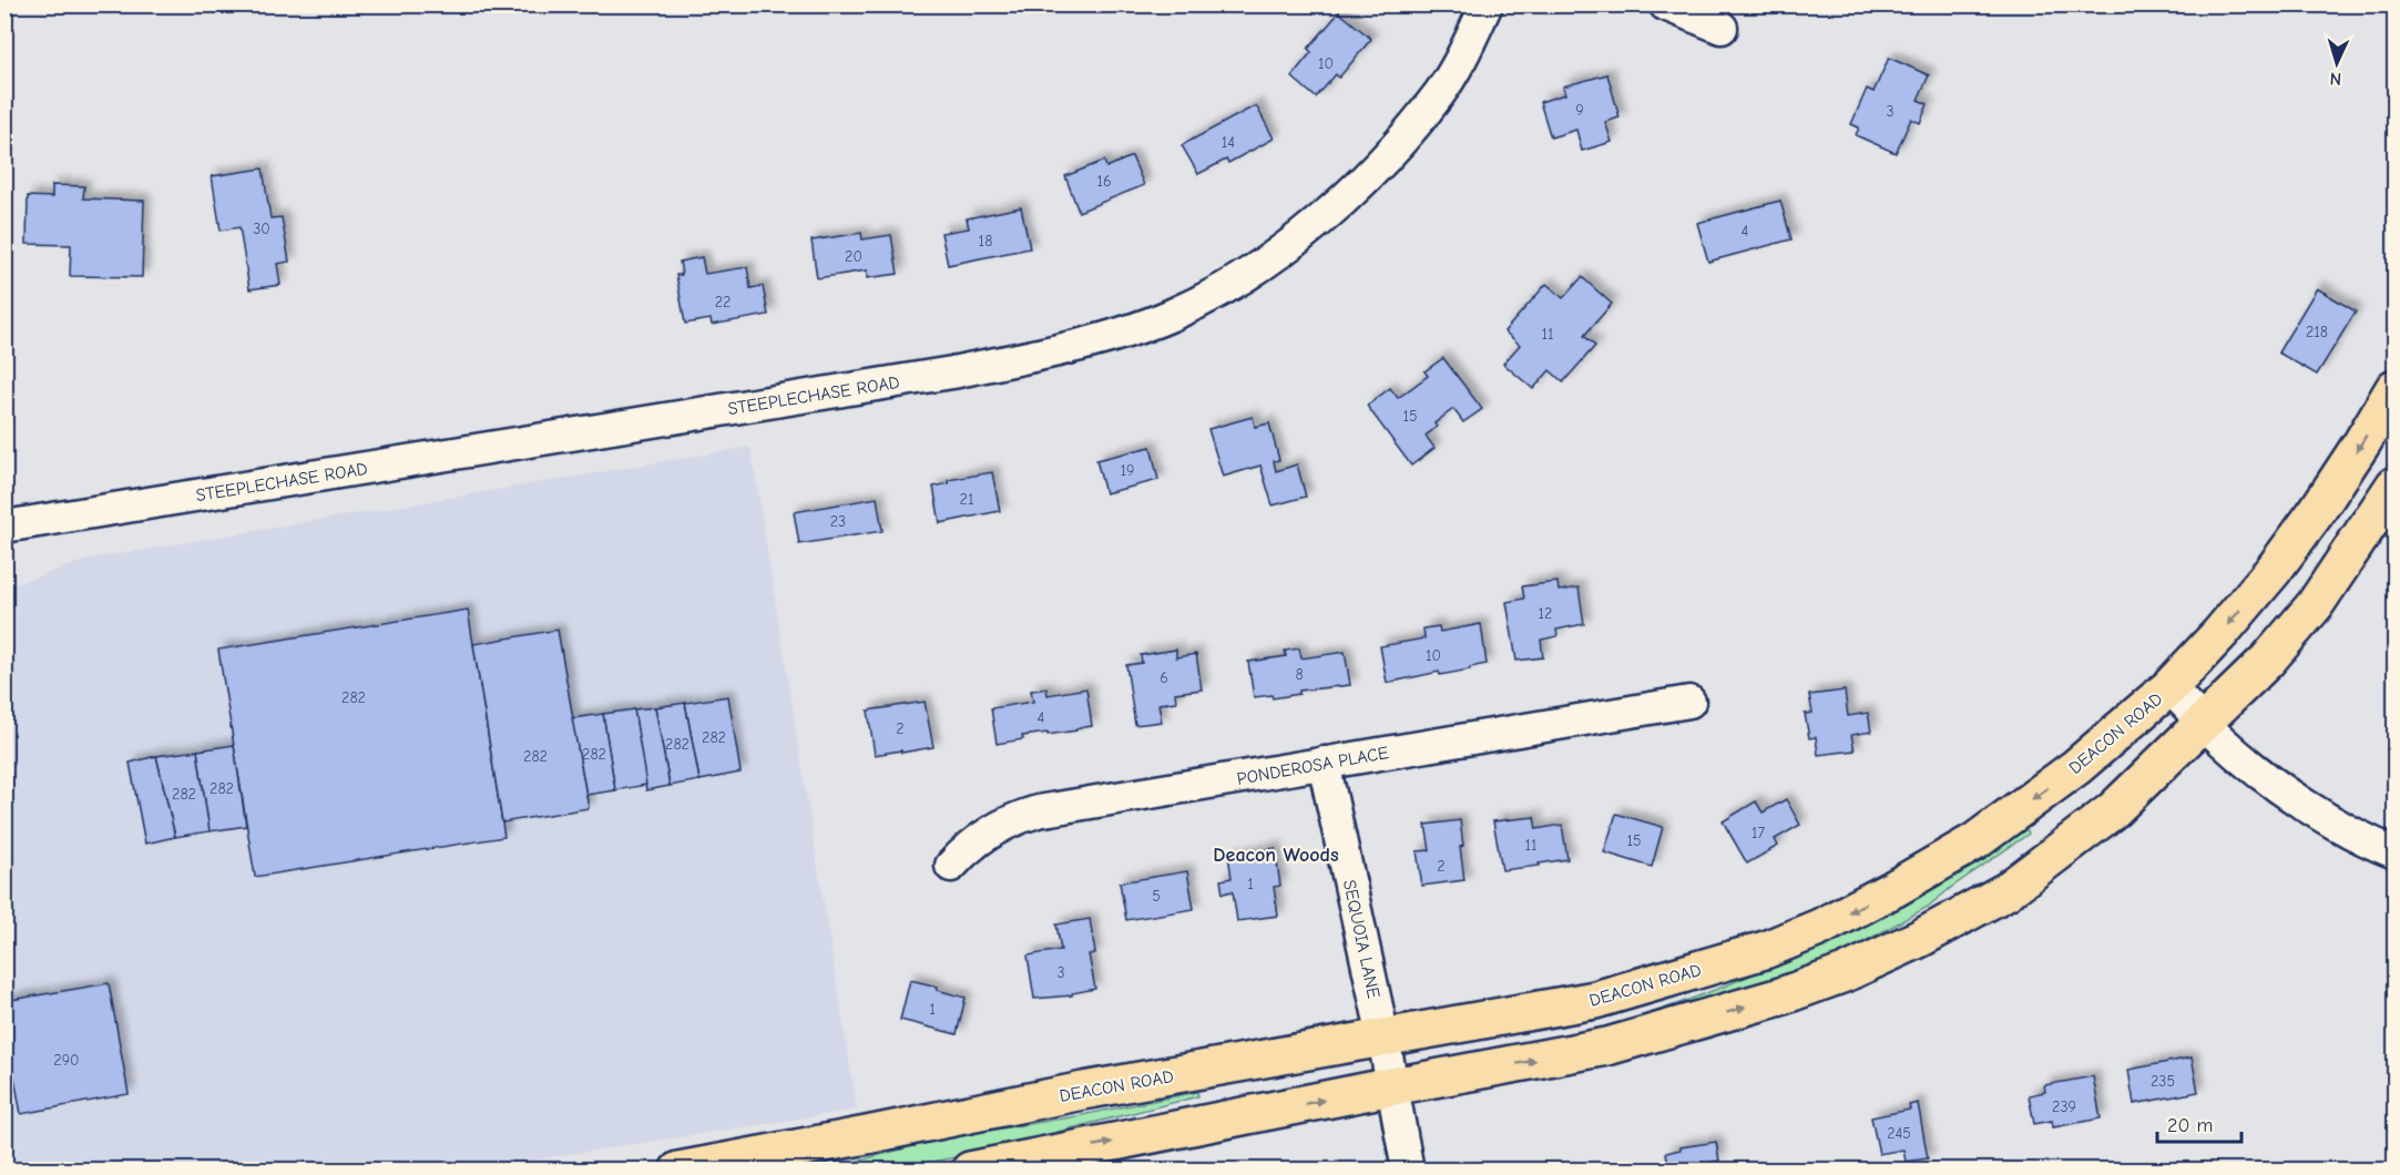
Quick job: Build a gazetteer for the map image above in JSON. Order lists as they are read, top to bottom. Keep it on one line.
{"streets":{"main road":["DEACON ROAD"],"street":["STEEPLECHASE ROAD","PONDEROSA PLACE","SEQUOIA LANE"]},"crossings":[["DEACON ROAD","SEQUOIA LANE"],["PONDEROSA PLACE","SEQUOIA LANE"]],"districts":["Deacon Woods"],"house_numbers":["10","9","3","14","16","30","4","18","20","22","218","11","15","19","21","23","12","10","8","6","282","4","2","282","282","282","282","282","282","17","15","11","2","1","5","3","1","290","235","239","245"],"scale_bar":"20 m","north":"bottom"}
